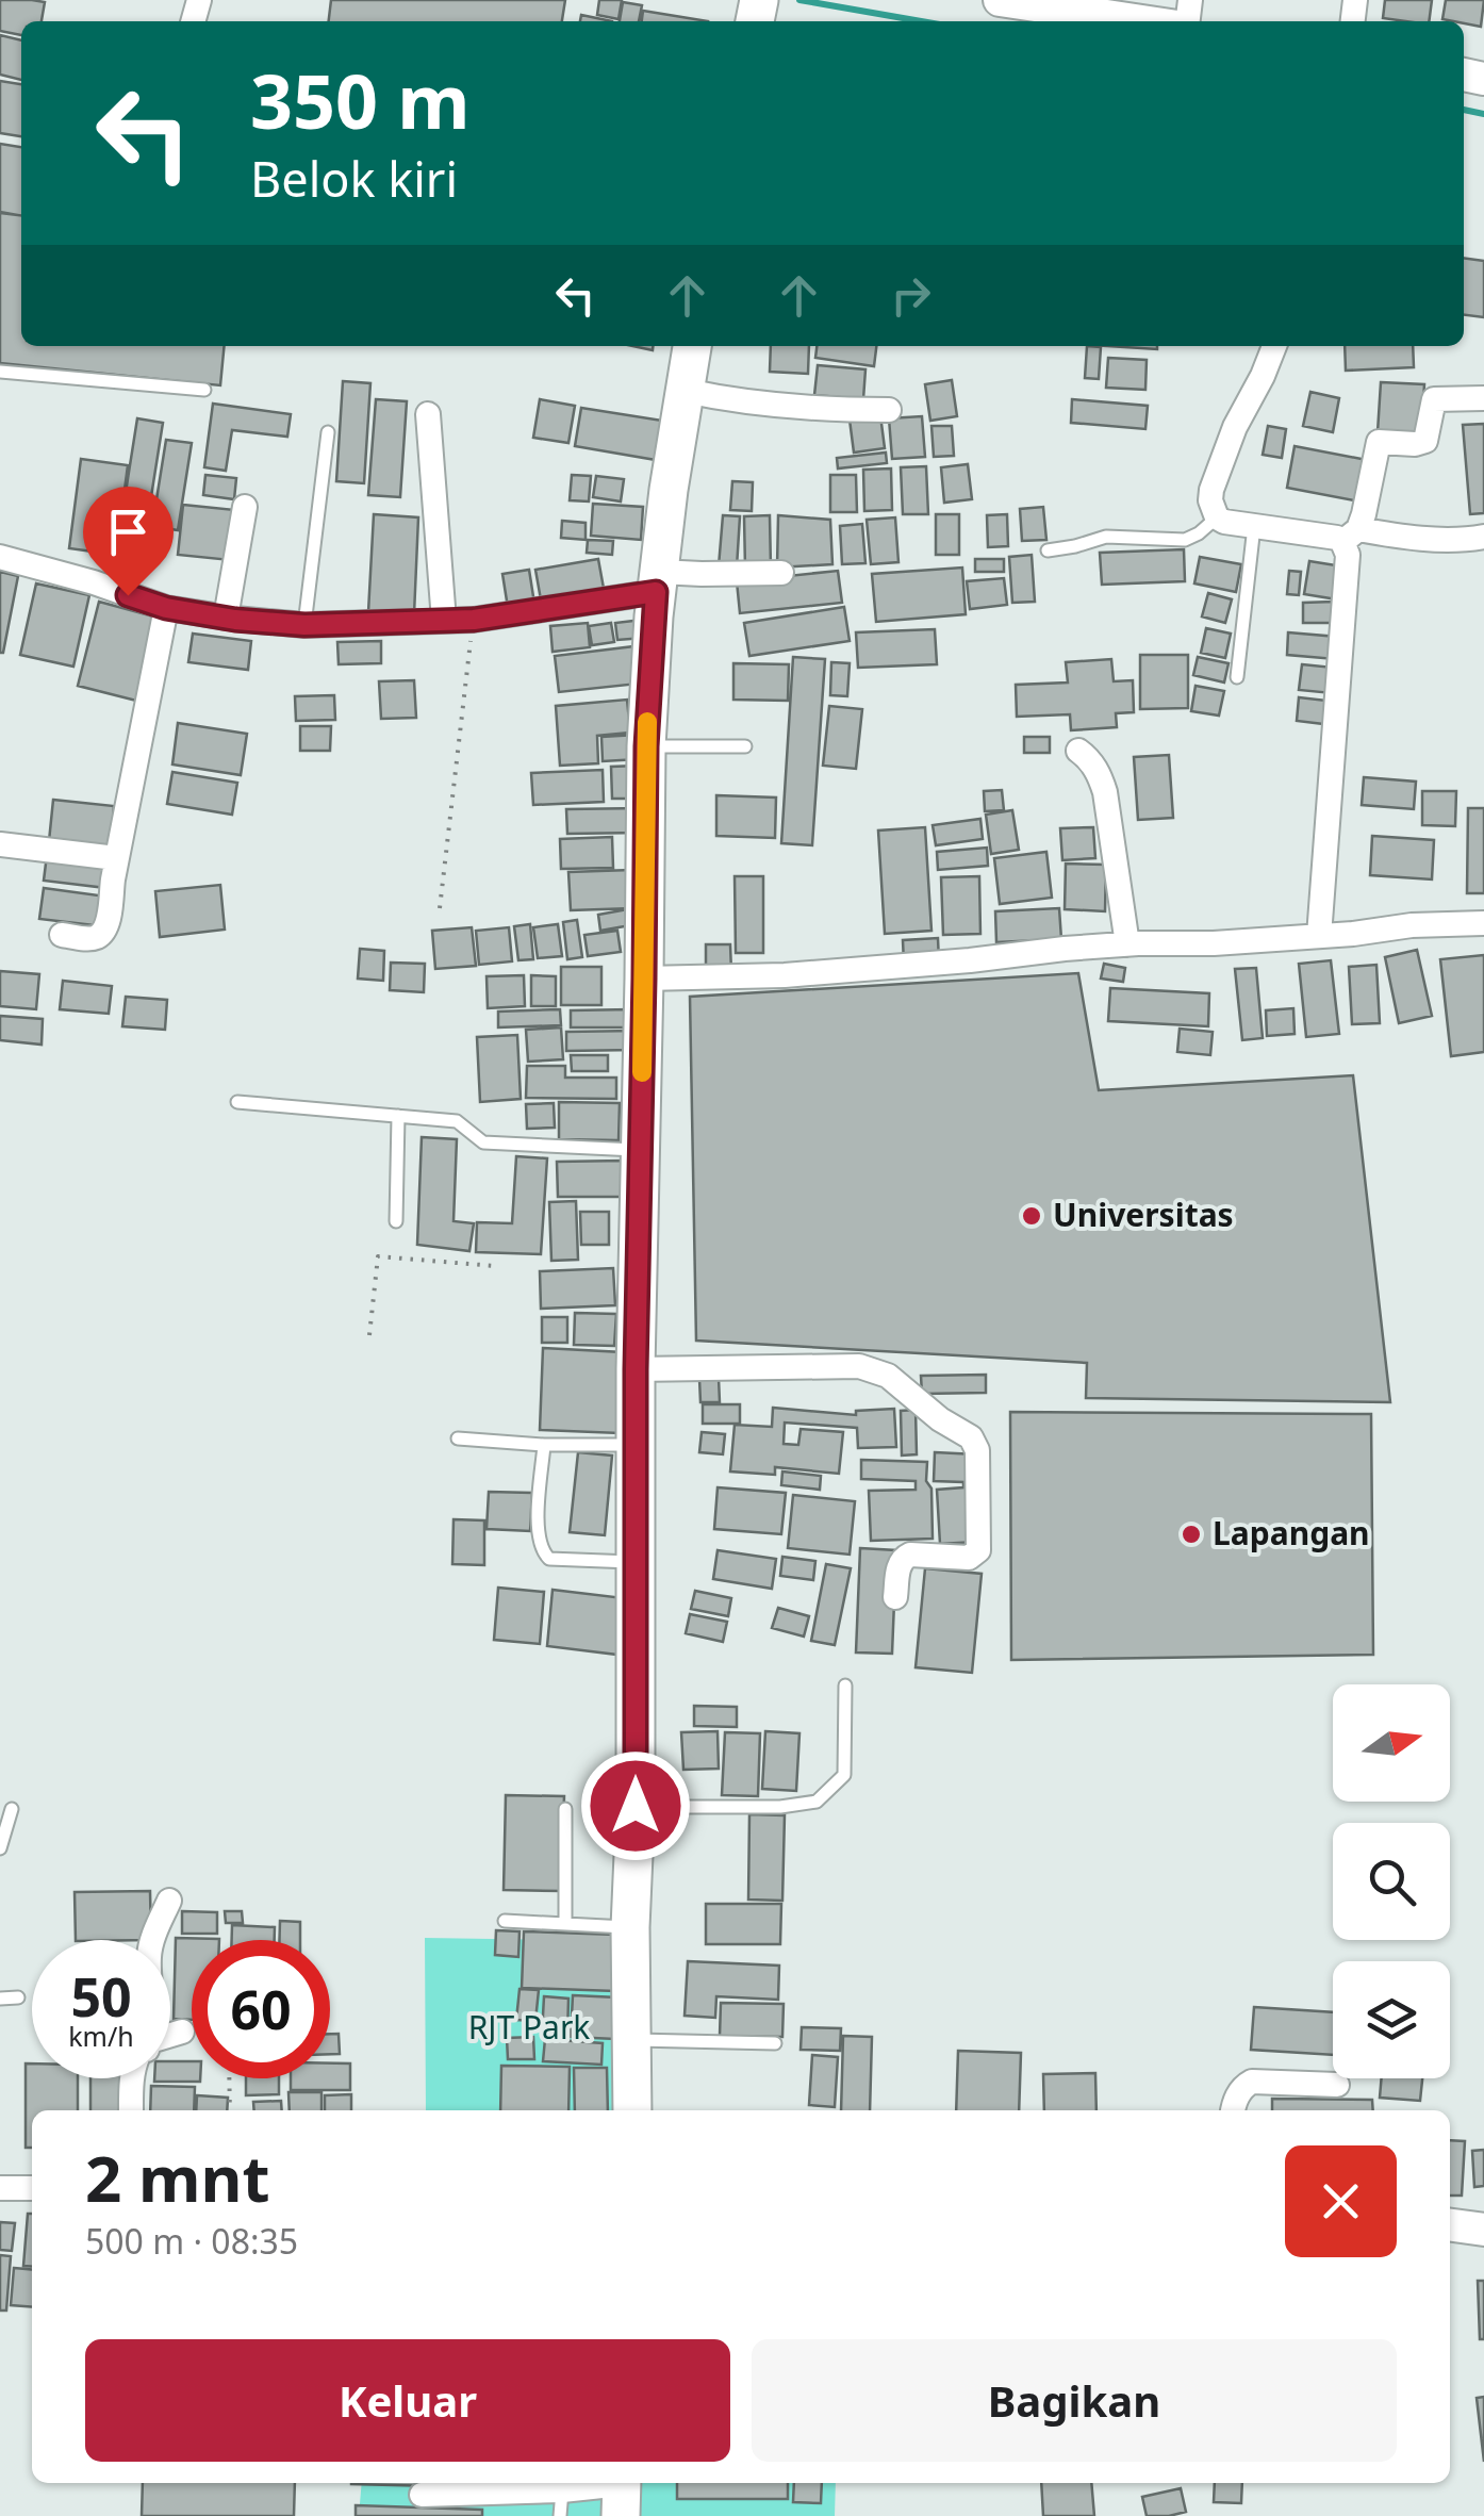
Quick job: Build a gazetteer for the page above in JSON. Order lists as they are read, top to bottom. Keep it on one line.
{"parks":["RJT Park"],"places":["Universitas","Lapangan"],"north":"right","page":{"turn":["350 m","Belok kiri"],"speed":"50 km/h","limit":"60","heading":["2 mnt","500 m · 08:35"],"buttons":["Keluar","Bagikan"]}}
